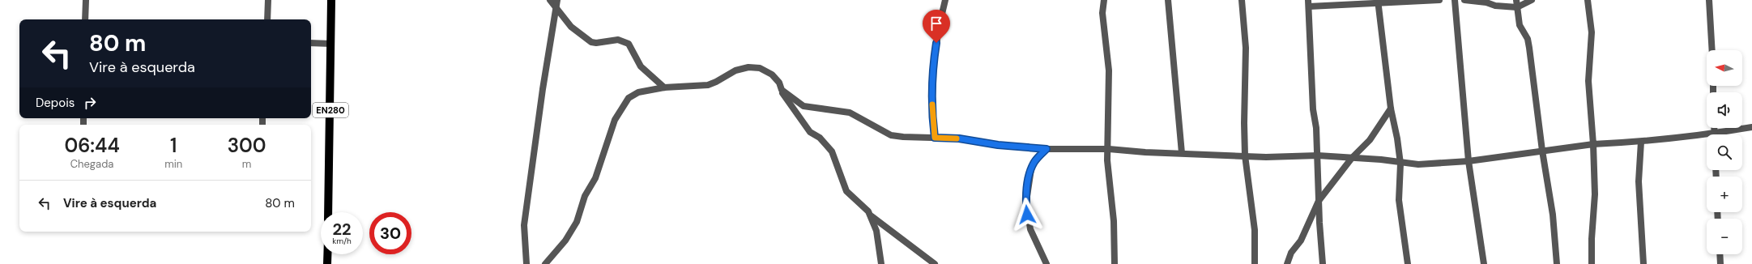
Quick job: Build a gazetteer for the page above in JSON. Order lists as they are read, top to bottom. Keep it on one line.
{"streets":{"main road":["EN280"]},"north":"left","page":{"turn":["80 m","Vire à esquerda"],"map_buttons":["+","−"],"then":"Depois","eta":["06:44","Chegada","1","min","300","m"],"list":[{"name":"Vire à esquerda","value":"80 m"}],"speed":"22 km/h","limit":"30"}}
